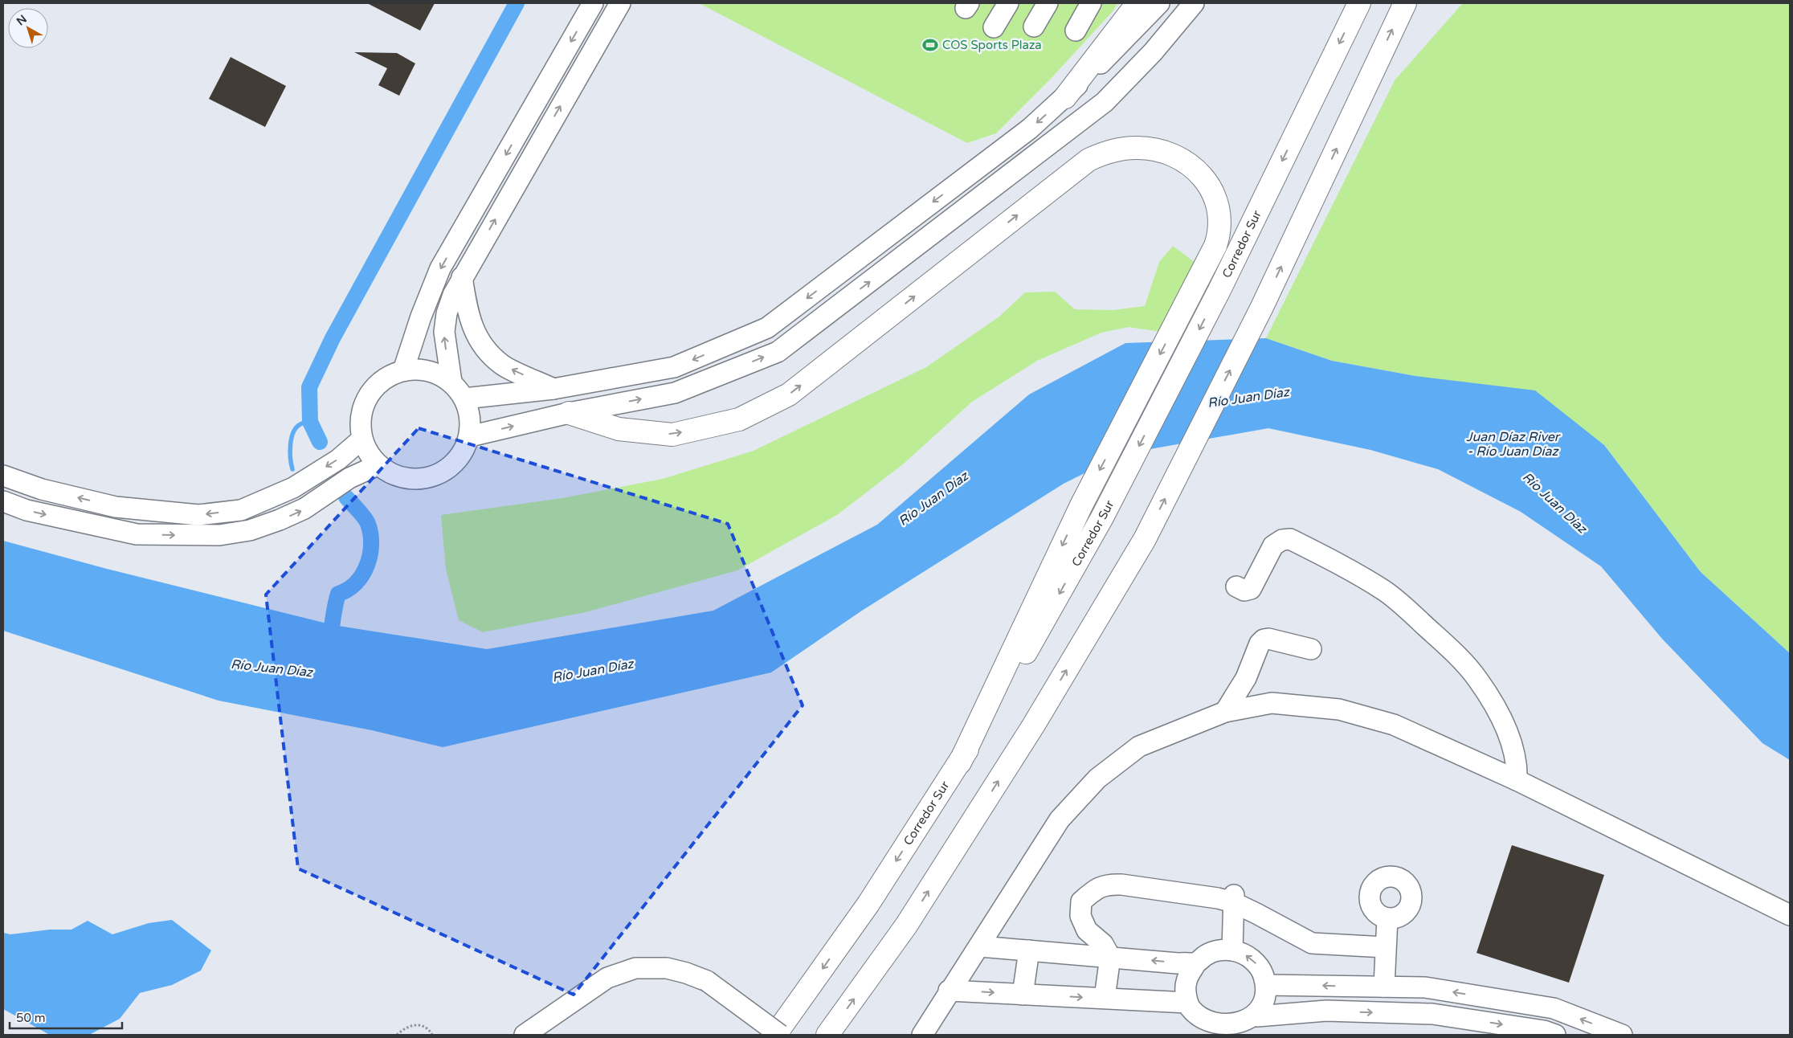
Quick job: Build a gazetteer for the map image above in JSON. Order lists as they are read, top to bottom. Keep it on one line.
{"streets":{"highway":["Corredor Sur"]},"water":["Río Juan Díaz","Juan Díaz River - Río Juan Díaz"],"places":{"sports":["COS Sports Plaza"]},"scale_bar":"50 m","north":"top left"}
